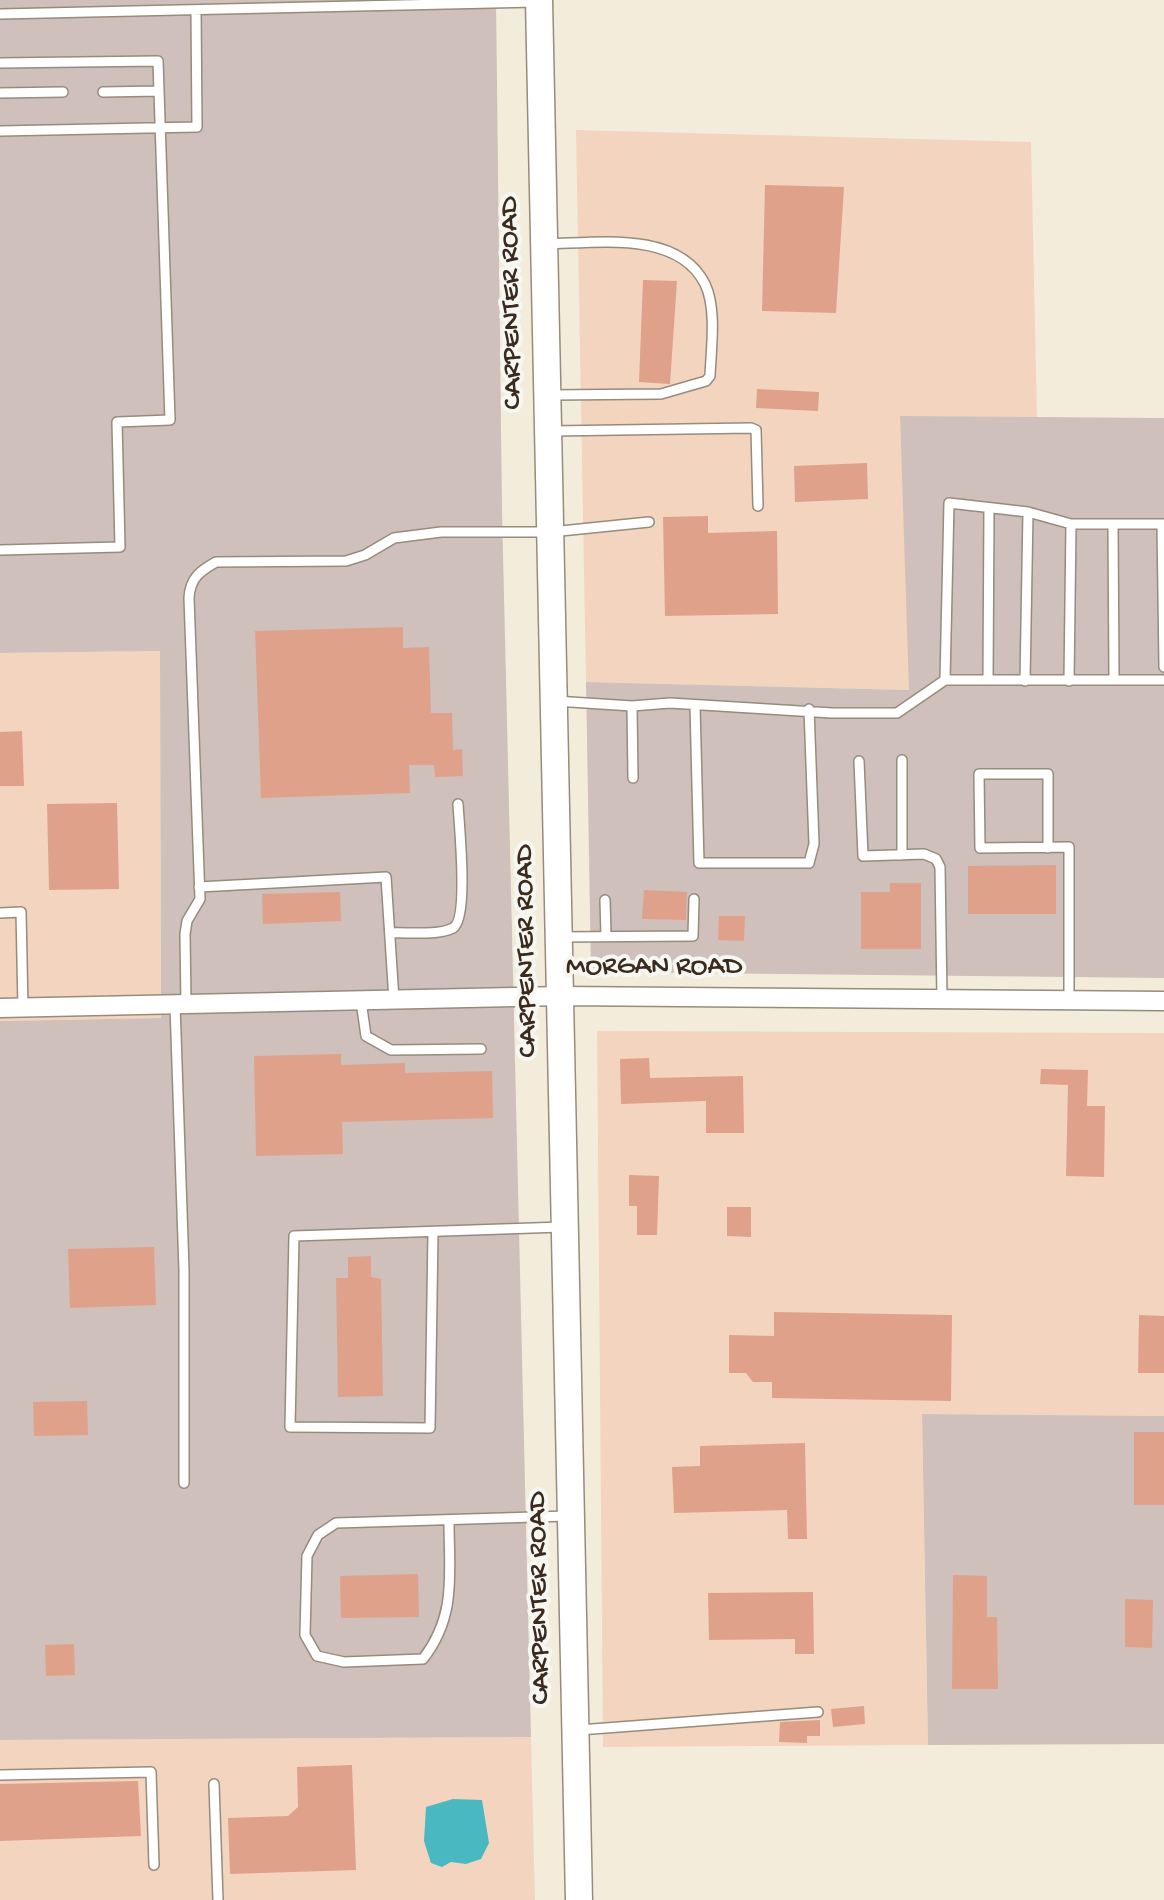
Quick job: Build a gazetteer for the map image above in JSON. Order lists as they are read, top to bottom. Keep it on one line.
{"streets":{"main road":["CARPENTER ROAD"],"street":["MORGAN ROAD"]},"crossings":[["CARPENTER ROAD","MORGAN ROAD"]]}
